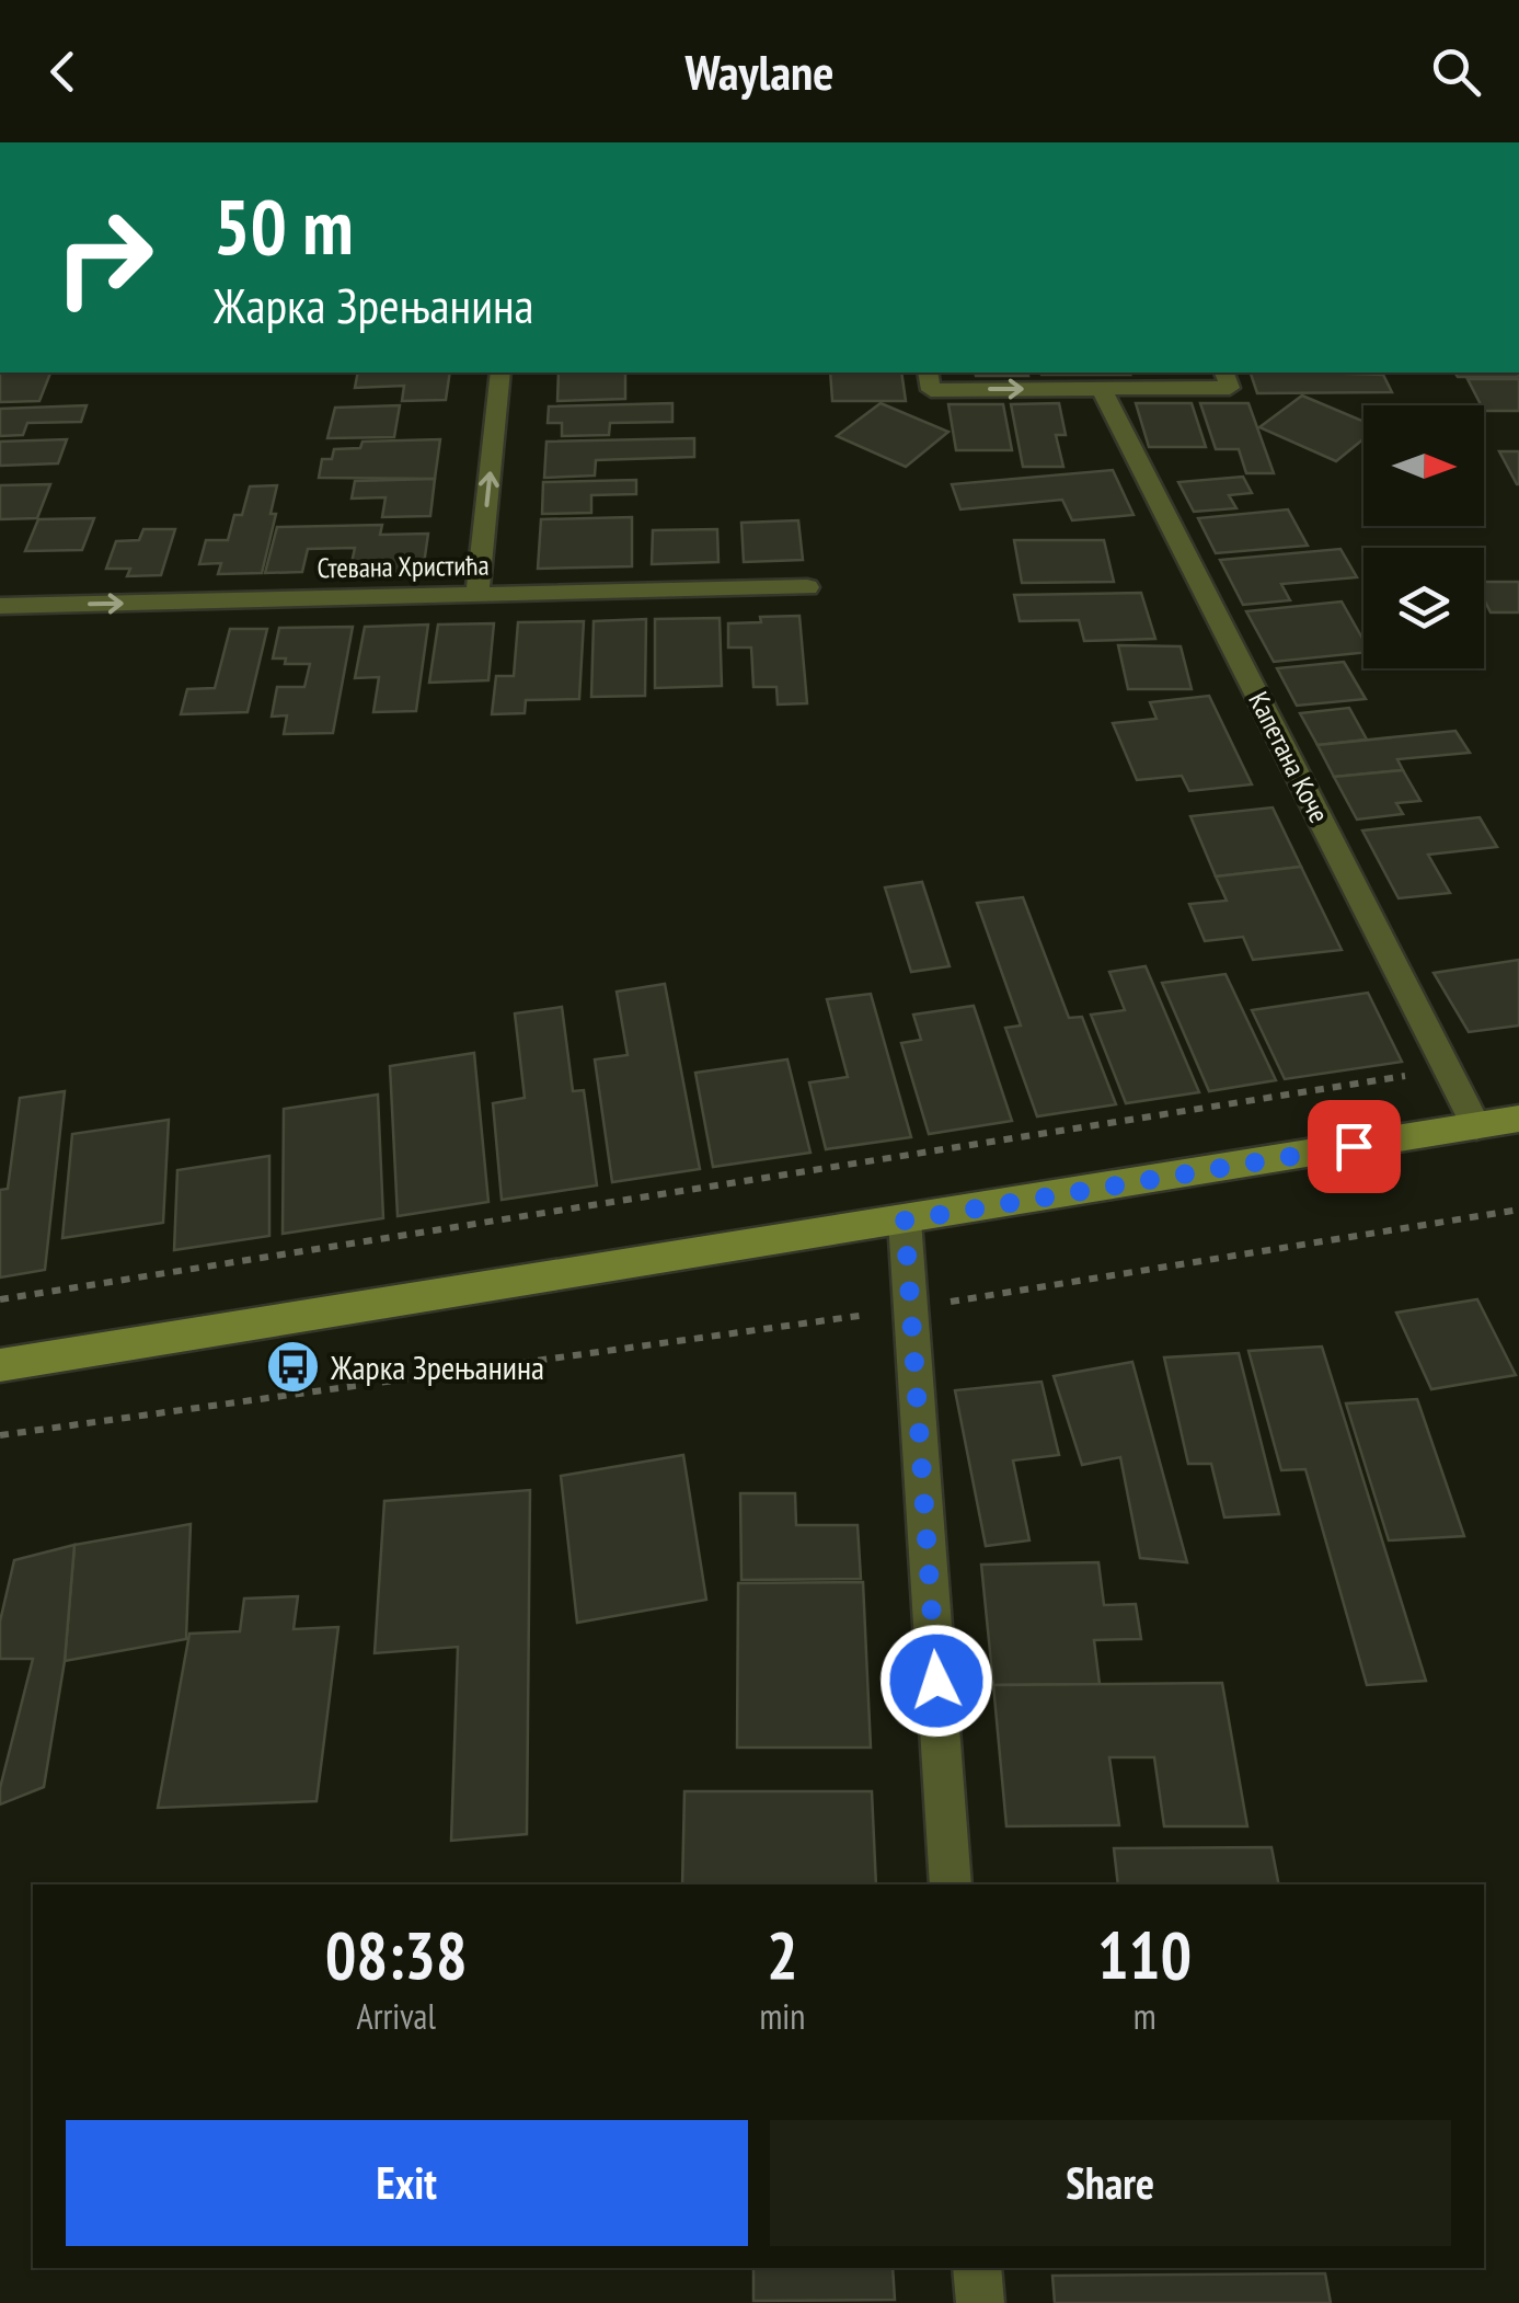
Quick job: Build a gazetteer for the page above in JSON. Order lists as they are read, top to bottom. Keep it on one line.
{"streets":{"street":["Стевана Христића","Капетана Коче"]},"one_way":["Стевана Христића"],"places":{"bus stop":["Жарка Зрењанина"]},"north":"right","page":{"header":"Waylane","turn":["50 m","Жарка Зрењанина"],"eta":["08:38","Arrival","2","min","110","m"],"buttons":["Exit","Share"]}}
